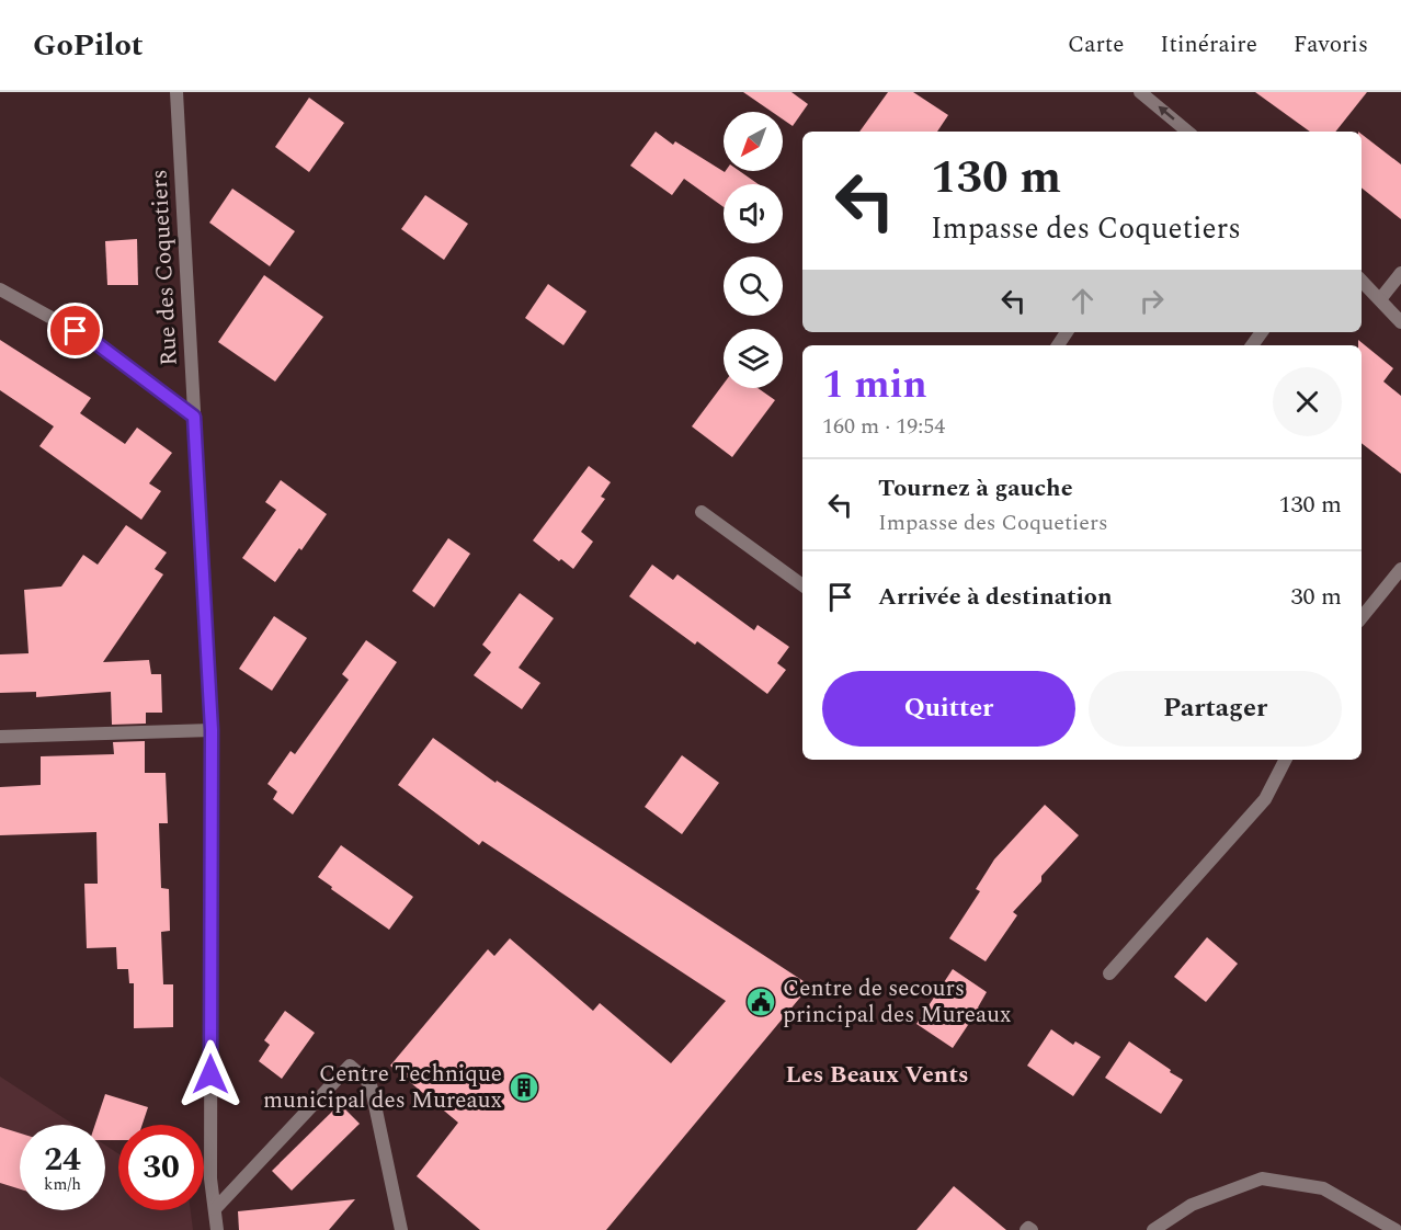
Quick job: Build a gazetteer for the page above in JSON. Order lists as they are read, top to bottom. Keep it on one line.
{"streets":{"street":["Rue des Coquetiers"]},"districts":["Les Beaux Vents"],"places":{"public building":["Centre de secours principal des Mureaux"],"building":["Centre Technique municipal des Mureaux"]},"north":"bottom left","page":{"header":"GoPilot","nav":["Carte","Itinéraire","Favoris"],"turn":["130 m","Impasse des Coquetiers"],"heading":["1 min","160 m · 19:54"],"list":[{"name":"Tournez à gauche","note":"Impasse des Coquetiers","value":"130 m"},{"name":"Arrivée à destination","value":"30 m"}],"buttons":["Quitter","Partager"],"speed":"24 km/h","limit":"30"}}
